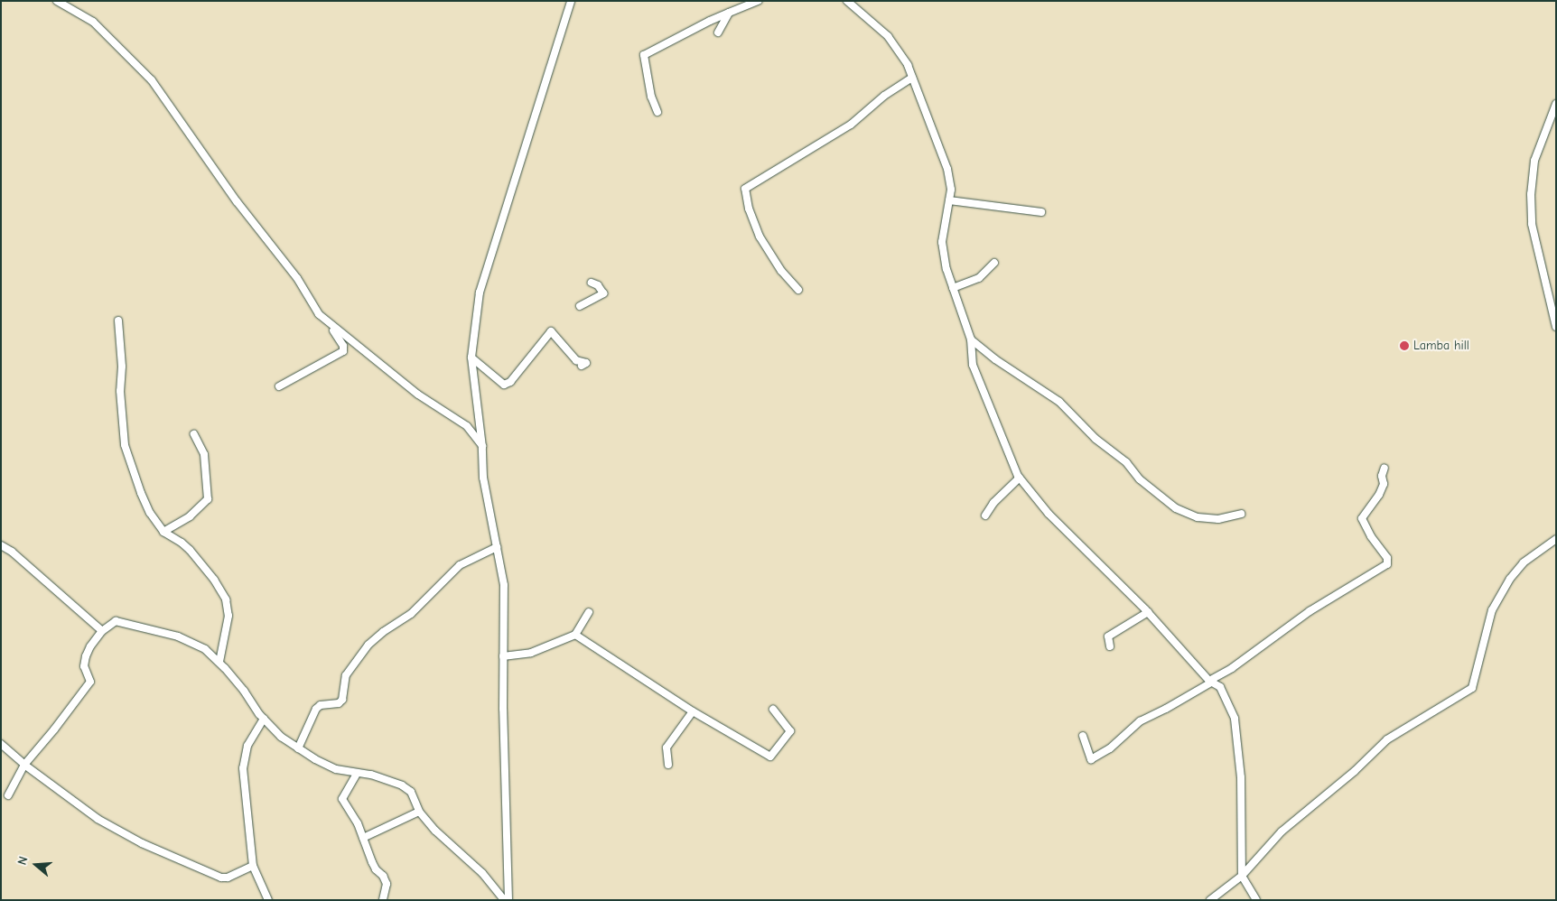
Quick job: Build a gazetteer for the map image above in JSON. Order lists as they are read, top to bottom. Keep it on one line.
{"places":["Lamba hill"],"north":"left"}
